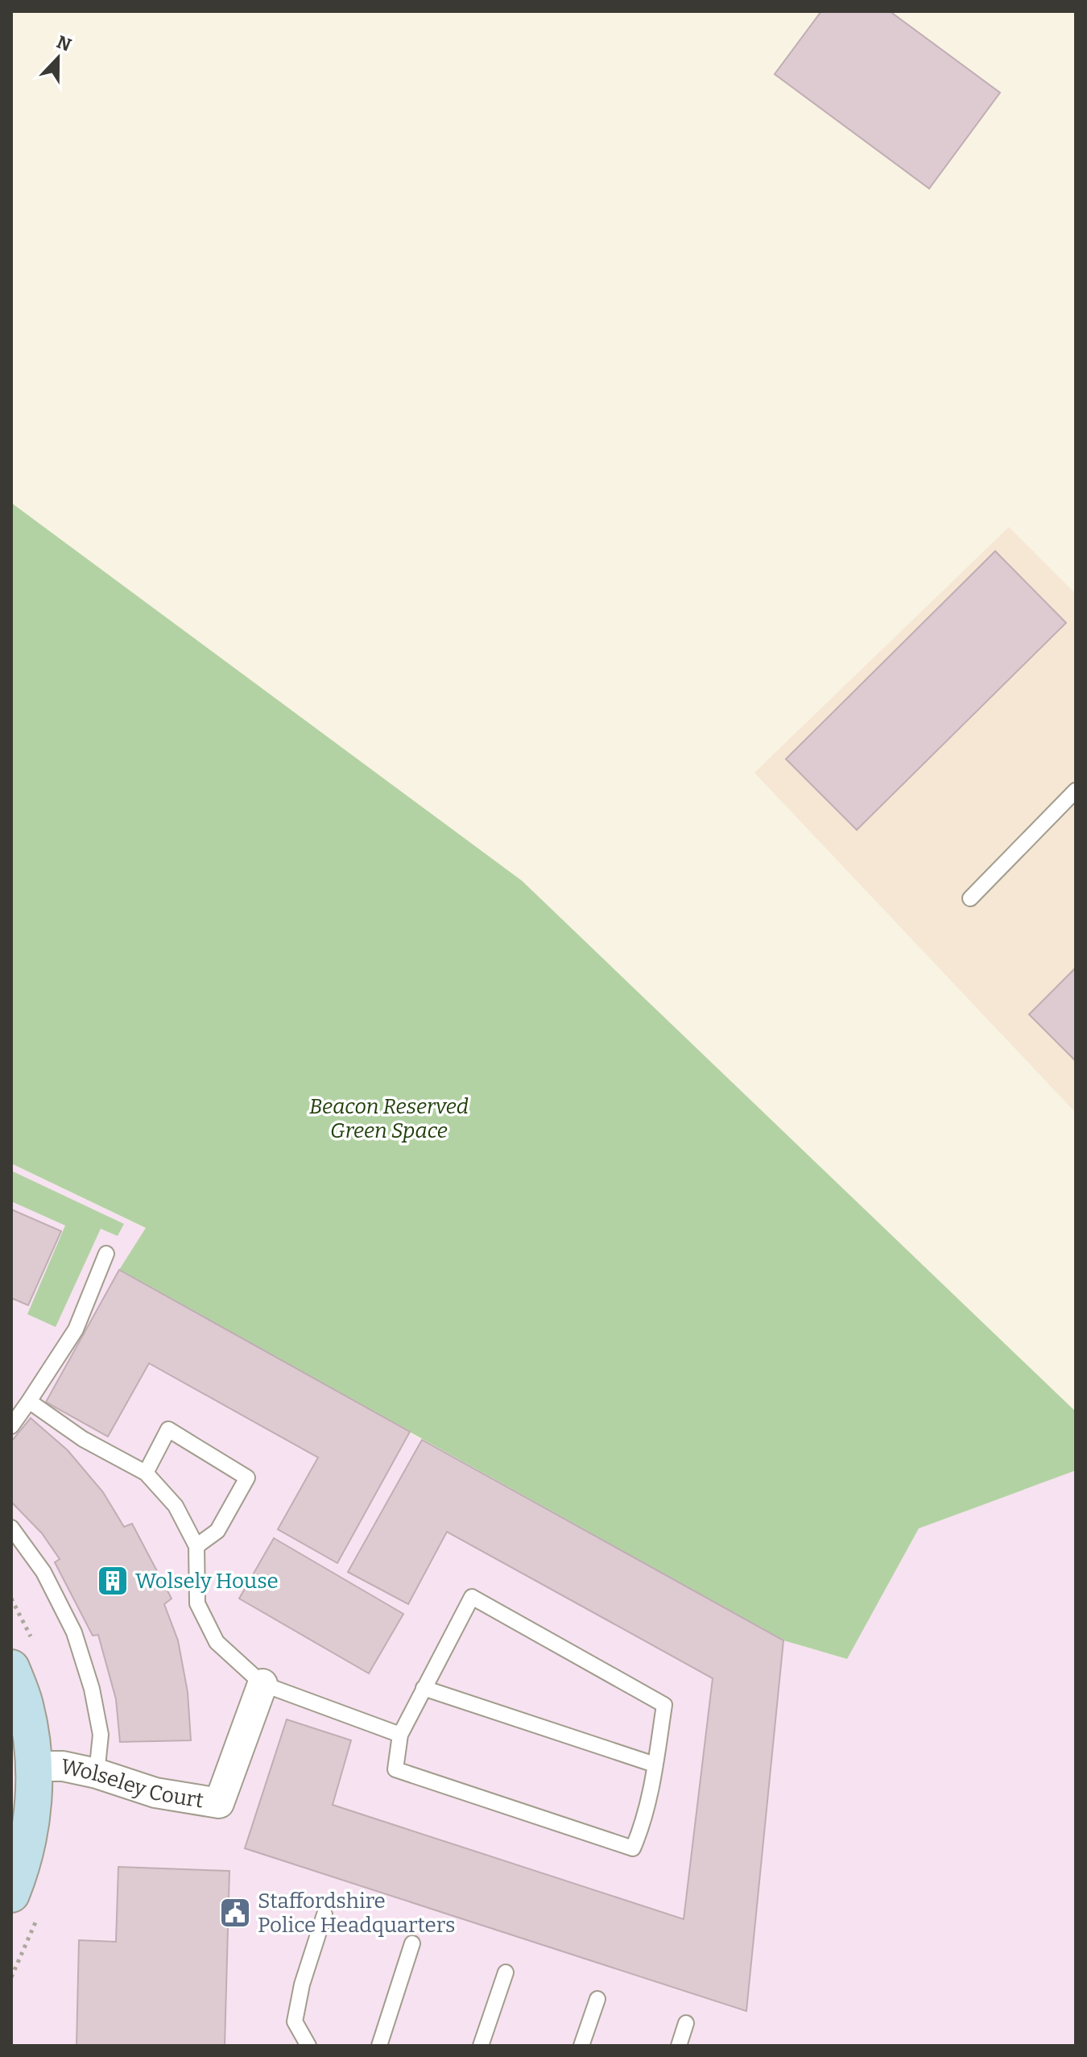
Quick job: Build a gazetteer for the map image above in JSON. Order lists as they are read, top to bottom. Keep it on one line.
{"streets":{"street":["Wolseley Court"]},"parks":["Beacon Reserved Green Space"],"places":{"building":["Wolsely House"],"public building":["Staffordshire Police Headquarters"]},"north":"top"}
